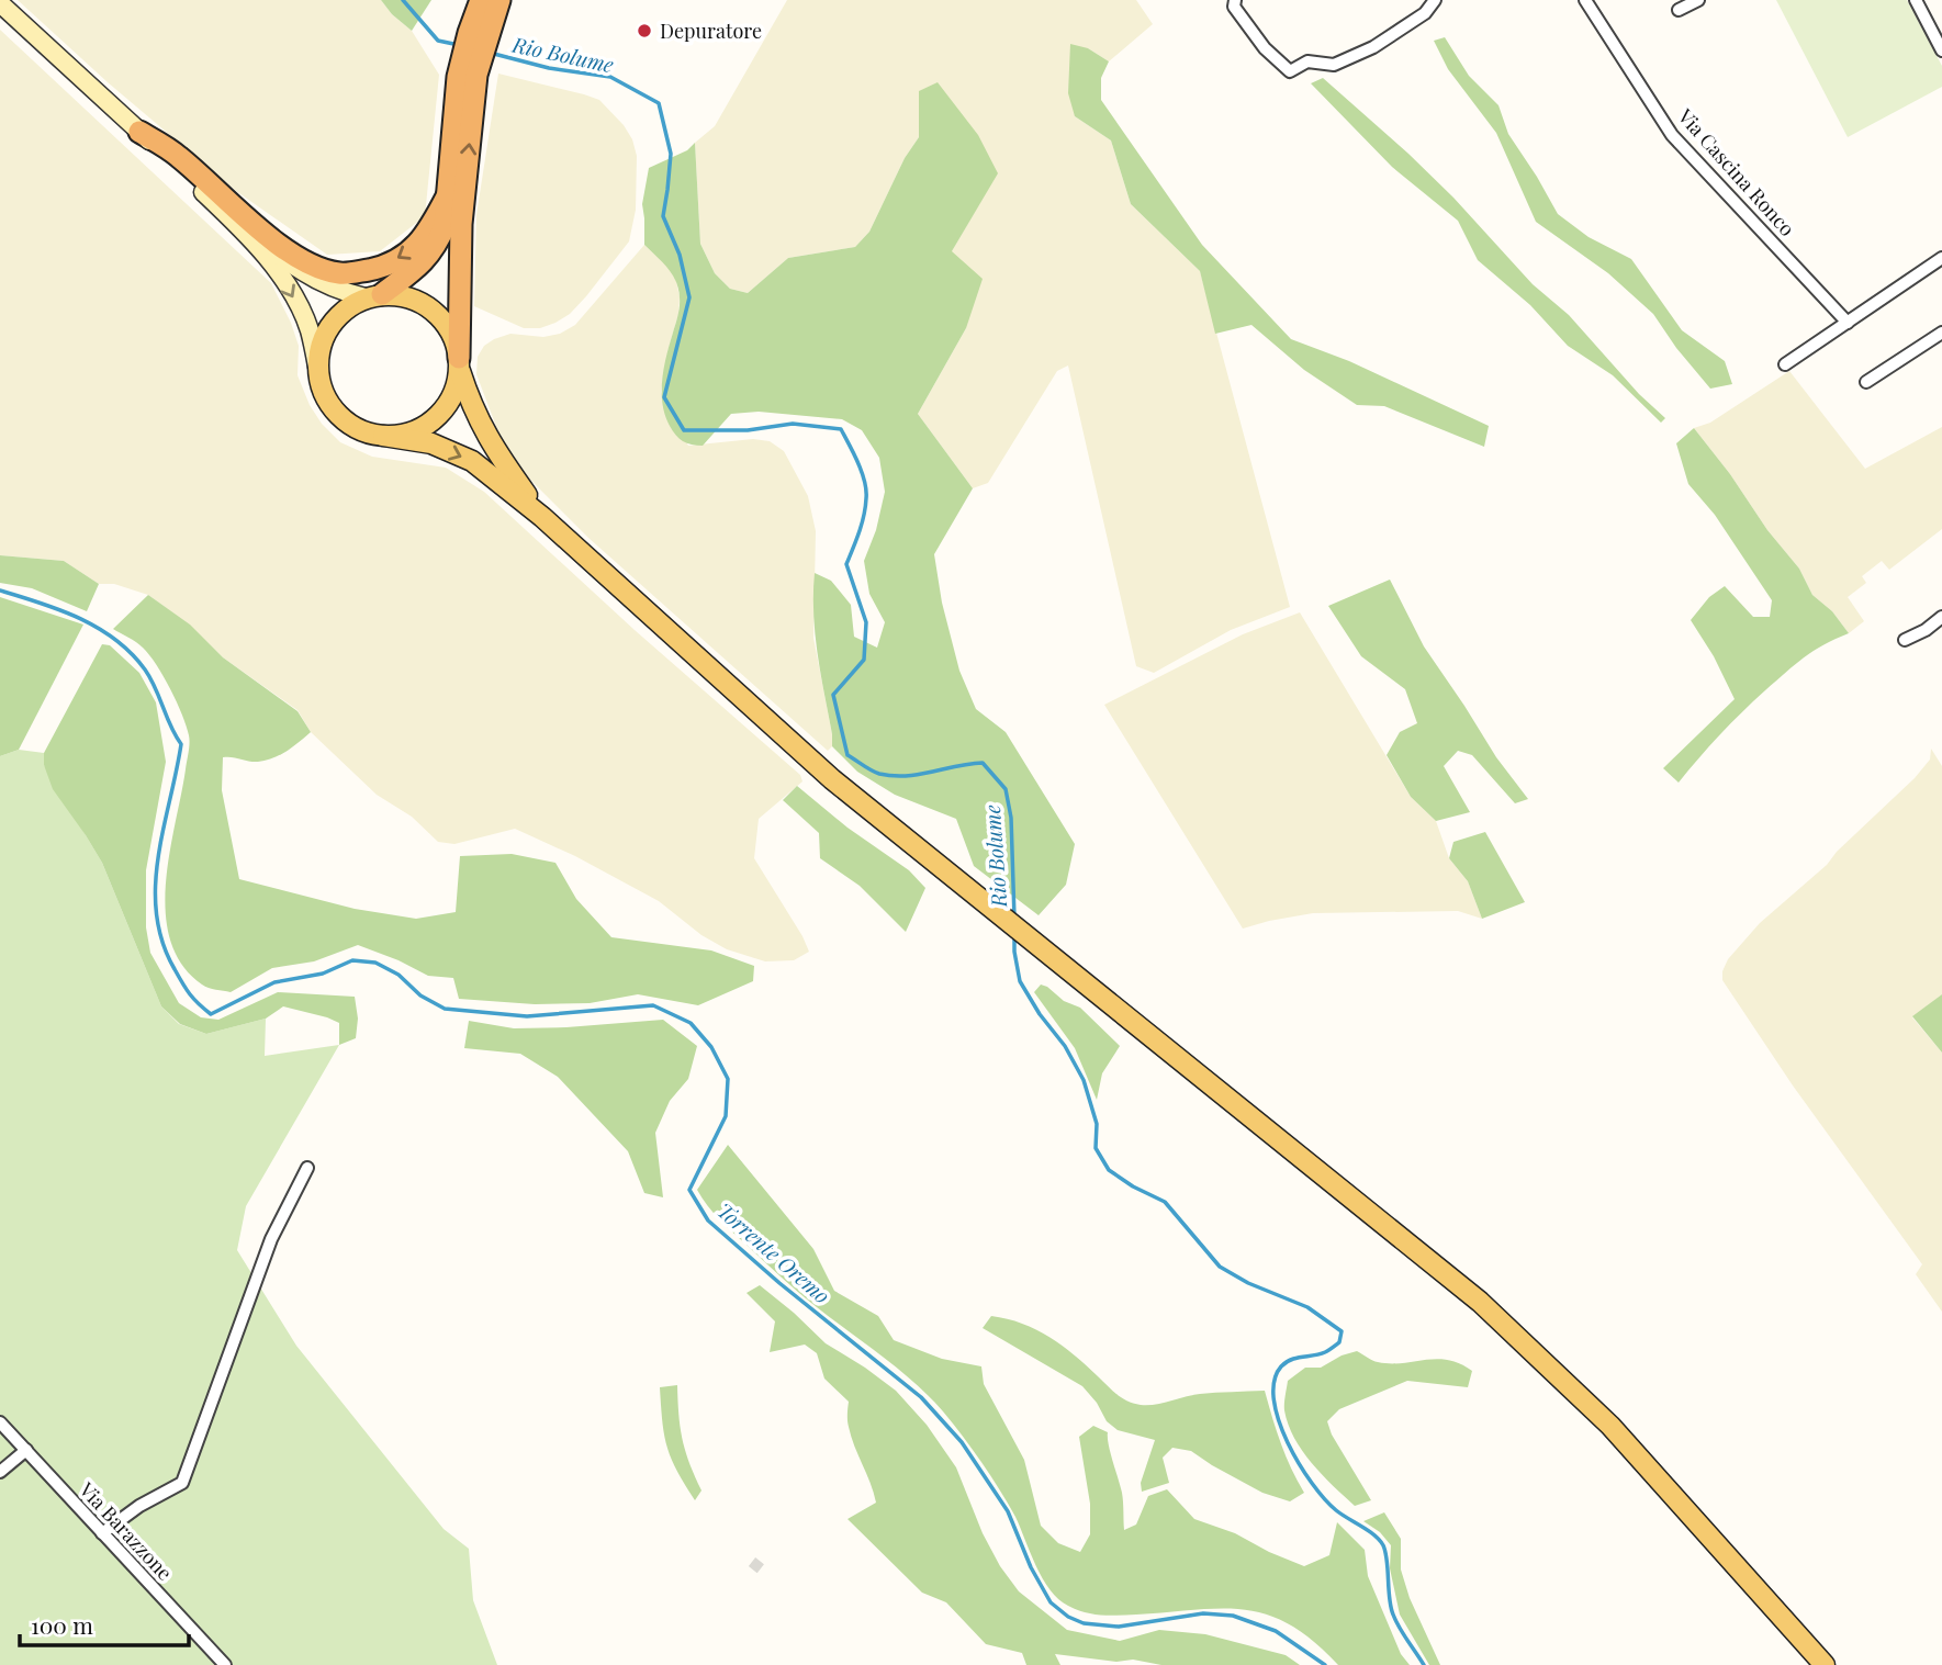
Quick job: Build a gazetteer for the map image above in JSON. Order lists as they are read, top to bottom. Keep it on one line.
{"streets":{"street":["Via Cascina Ronco","Via Barazzone"]},"water":["Rio Bolume","Torrente Oremo"],"places":["Depuratore"],"scale_bar":"100 m"}
